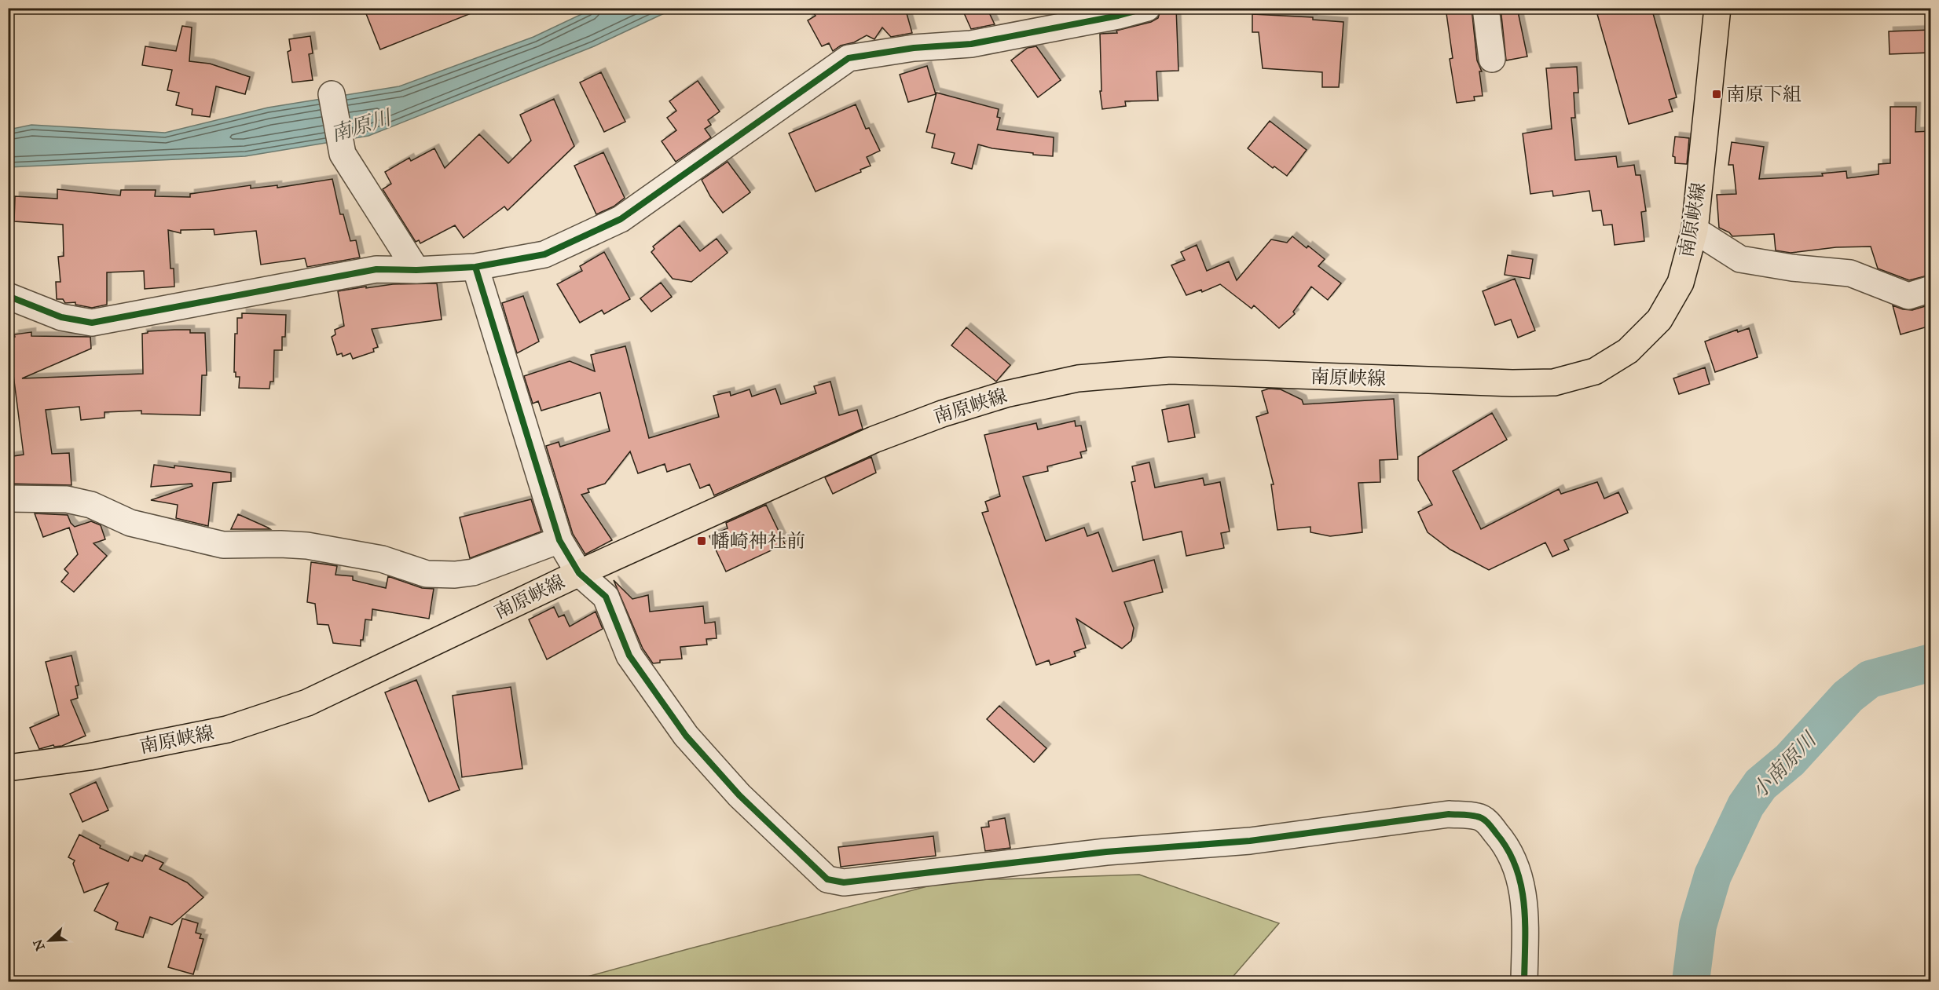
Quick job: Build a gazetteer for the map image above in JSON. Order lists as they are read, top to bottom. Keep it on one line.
{"streets":{"main road":["南原峡線"]},"water":["南原川","小南原川"],"places":{"transit":["南原下組","幡崎神社前"]},"north":"bottom left"}
